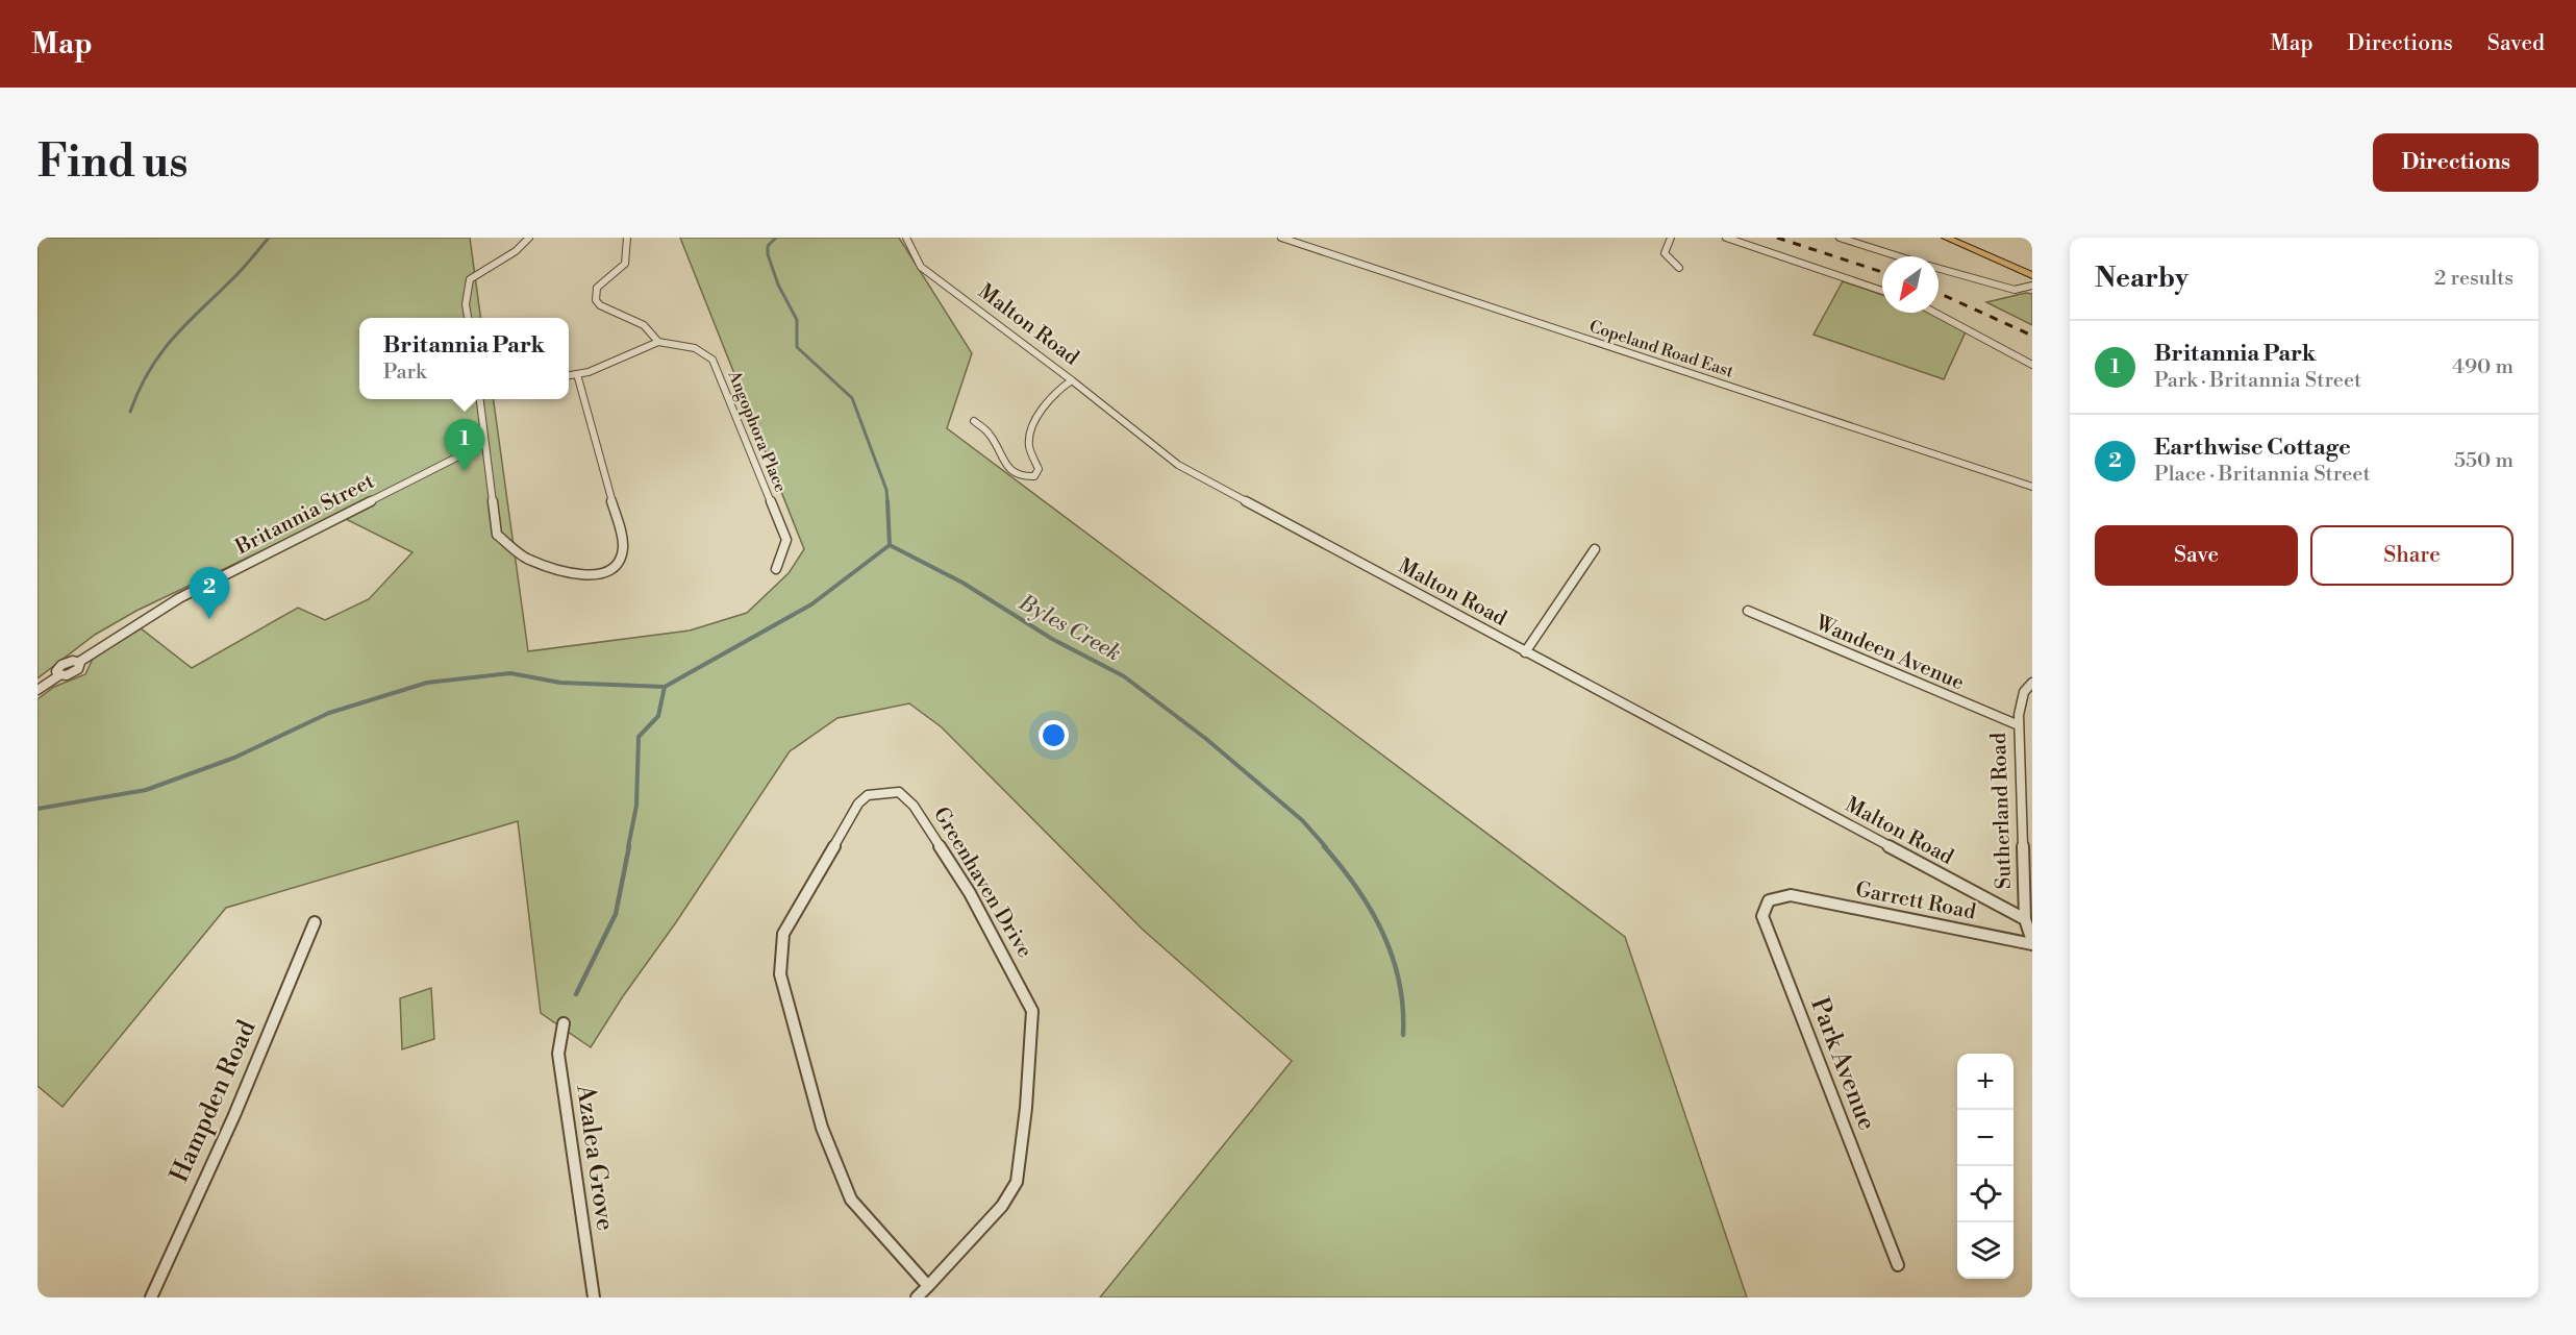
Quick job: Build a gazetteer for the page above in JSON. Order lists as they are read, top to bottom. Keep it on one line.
{"streets":{"street":["Malton Road","Copeland Road East","Angophora Place","Britannia Street","Wandeen Avenue","Sutherland Road","Greenhaven Drive","Garrett Road","Park Avenue","Hampden Road","Azalea Grove"]},"crossings":[["Malton Road","Sutherland Road"],["Wandeen Avenue","Sutherland Road"],["Sutherland Road","Garrett Road"],["Garrett Road","Park Avenue"]],"water":["Byles Creek"],"north":"bottom left","page":{"header":"Map","nav":["Map","Directions","Saved"],"buttons":["Directions",["Save","Share"]],"title":"Find us","heading":["Nearby","2 results"],"popup":["Britannia Park","Park"],"list":[{"mark":"1","name":"Britannia Park","note":"Park · Britannia Street","value":"490 m"},{"mark":"2","name":"Earthwise Cottage","note":"Place · Britannia Street","value":"550 m"}],"pins":["1","2"],"map_buttons":["+","−"]}}
